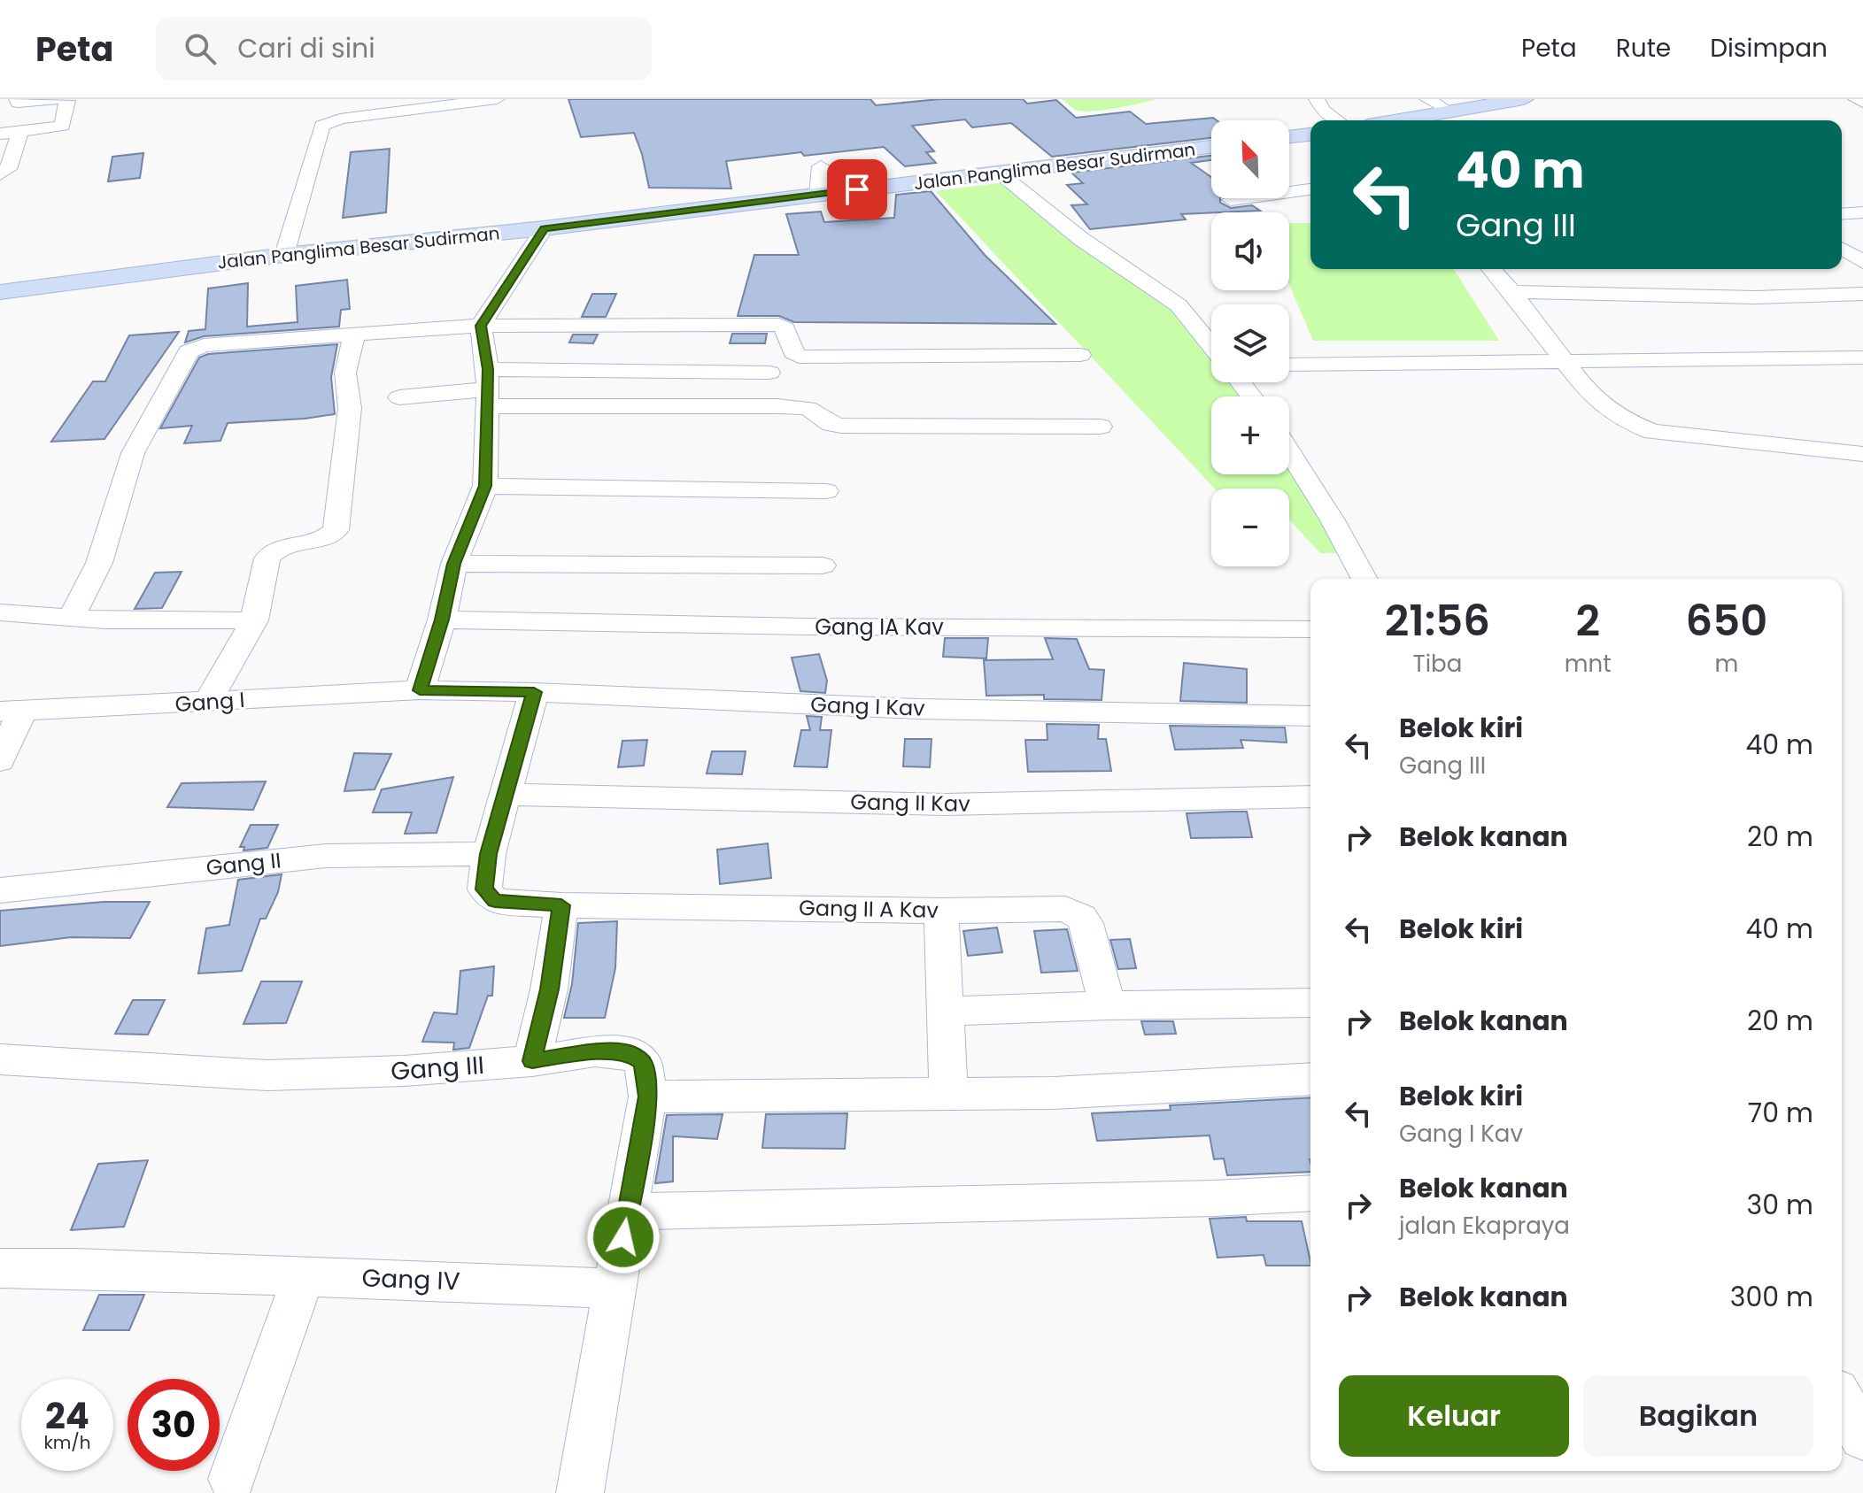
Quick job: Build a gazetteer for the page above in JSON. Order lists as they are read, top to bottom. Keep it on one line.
{"streets":{"main road":["Jalan Panglima Besar Sudirman"],"street":["Gang IA Kav","Gang I","Gang I Kav","Gang II Kav","Gang II","Gang II A Kav","Gang III","Gang IV"]},"crossings":[["Gang I","Gang I Kav"],["Gang I Kav","Gang II A Kav"],["Gang II Kav","Gang II A Kav"],["Gang II","Gang II A Kav"],["Gang III","Gang IV"]],"north":"top left","page":{"header":"Peta","search":"Cari di sini","nav":["Peta","Rute","Disimpan"],"map_buttons":["+","−"],"turn":["40 m","Gang III"],"eta":["21:56","Tiba","2","mnt","650","m"],"list":[{"name":"Belok kiri","note":"Gang III","value":"40 m"},{"name":"Belok kanan","value":"20 m"},{"name":"Belok kiri","value":"40 m"},{"name":"Belok kanan","value":"20 m"},{"name":"Belok kiri","note":"Gang I Kav","value":"70 m"},{"name":"Belok kanan","note":"jalan Ekapraya","value":"30 m"},{"name":"Belok kanan","value":"300 m"}],"buttons":["Keluar","Bagikan"],"speed":"24 km/h","limit":"30"}}
